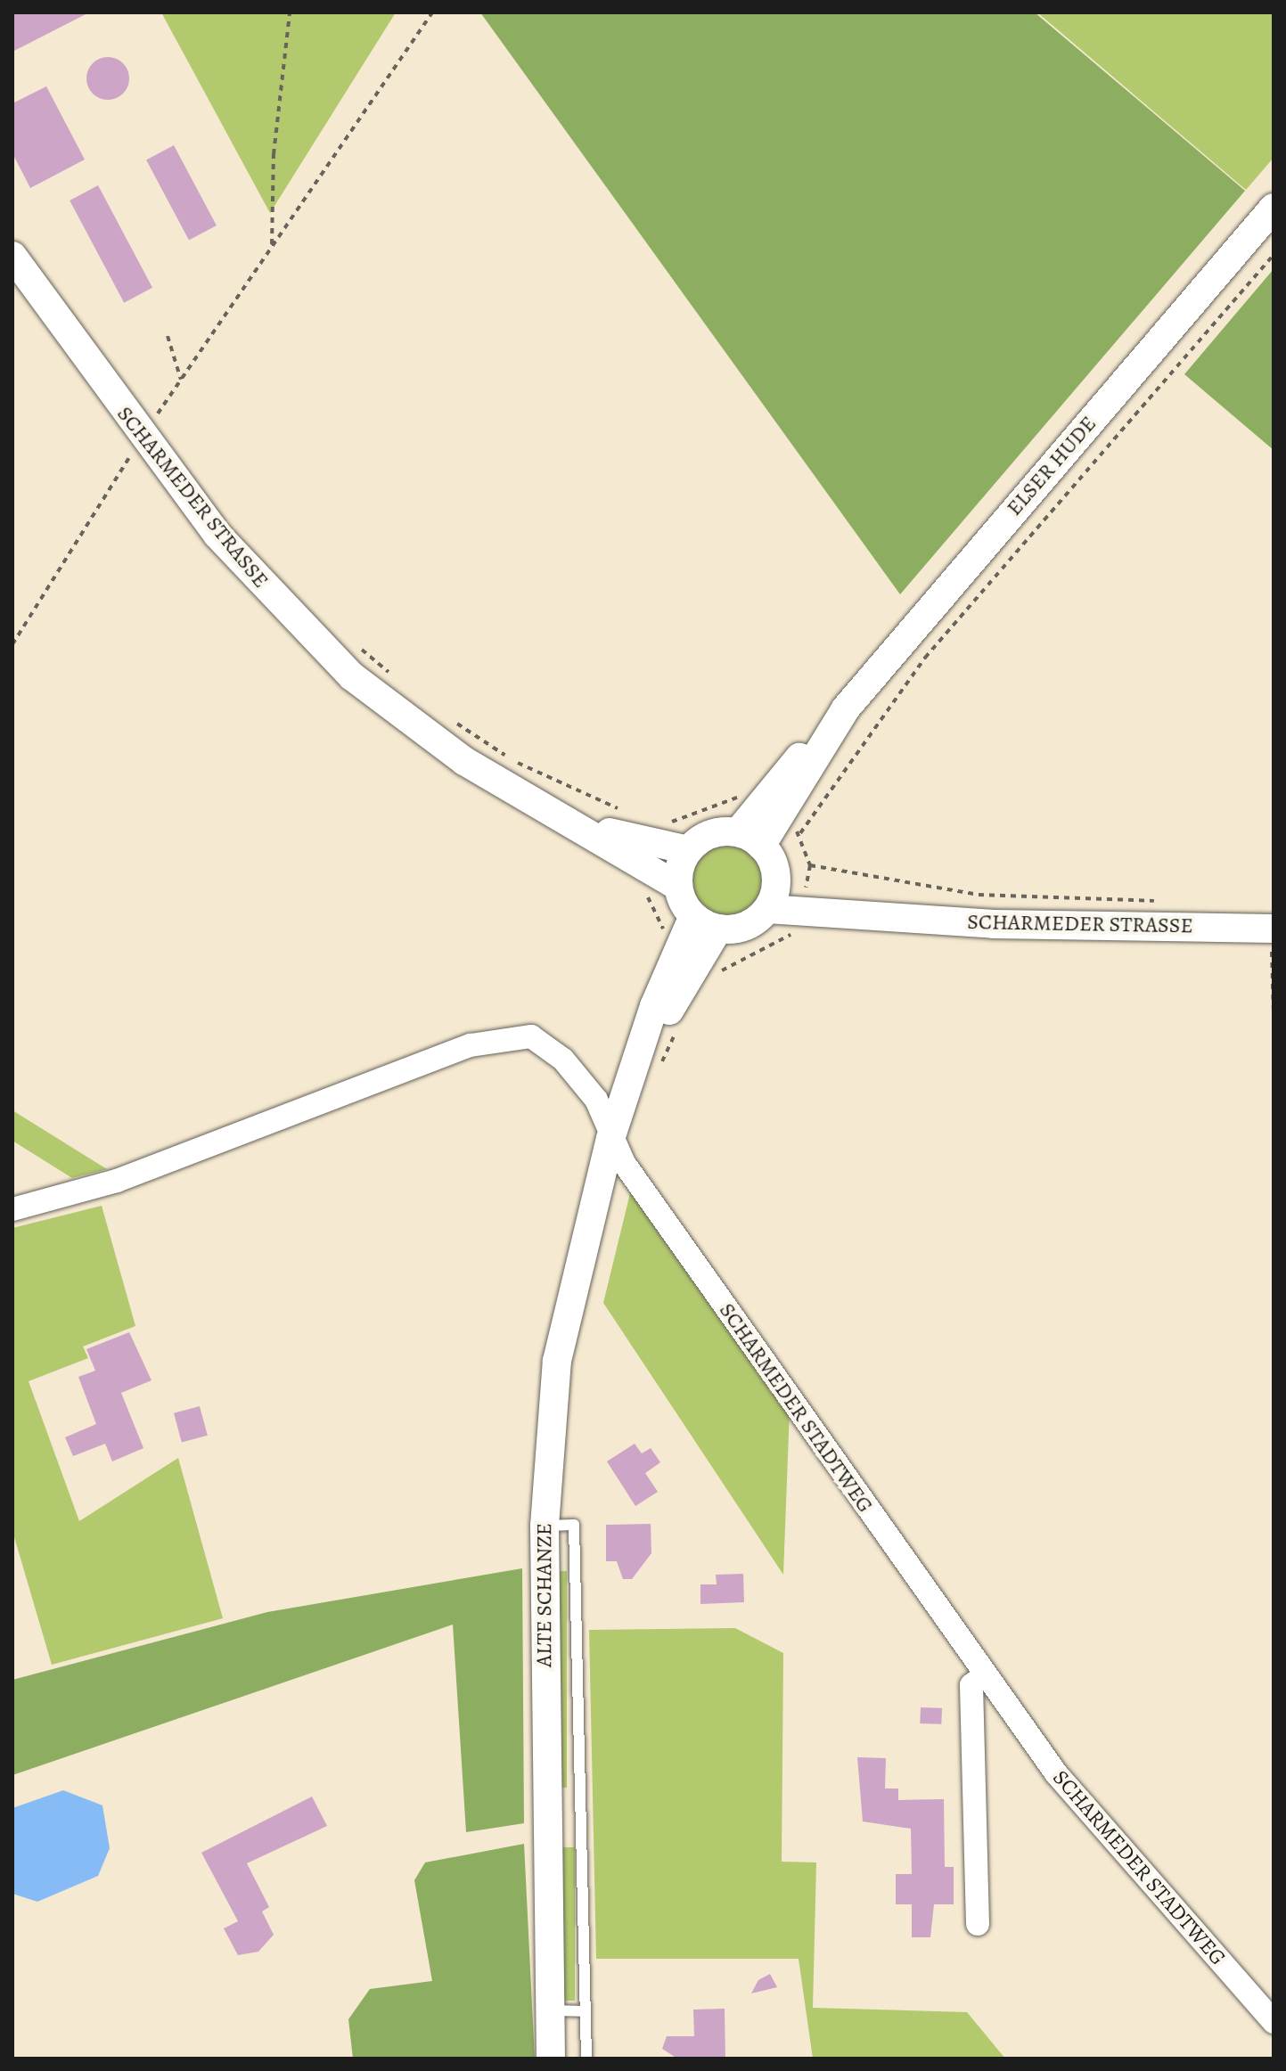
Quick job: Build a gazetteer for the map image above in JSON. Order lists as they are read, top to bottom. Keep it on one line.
{"streets":{"street":["ELSER HUDE","SCHARMEDER STRASSE","SCHARMEDER STADTWEG","ALTE SCHANZE"]},"crossings":[["ELSER HUDE","SCHARMEDER STRASSE"],["ELSER HUDE","ALTE SCHANZE"],["SCHARMEDER STRASSE","ALTE SCHANZE"],["SCHARMEDER STADTWEG","ALTE SCHANZE"]]}
